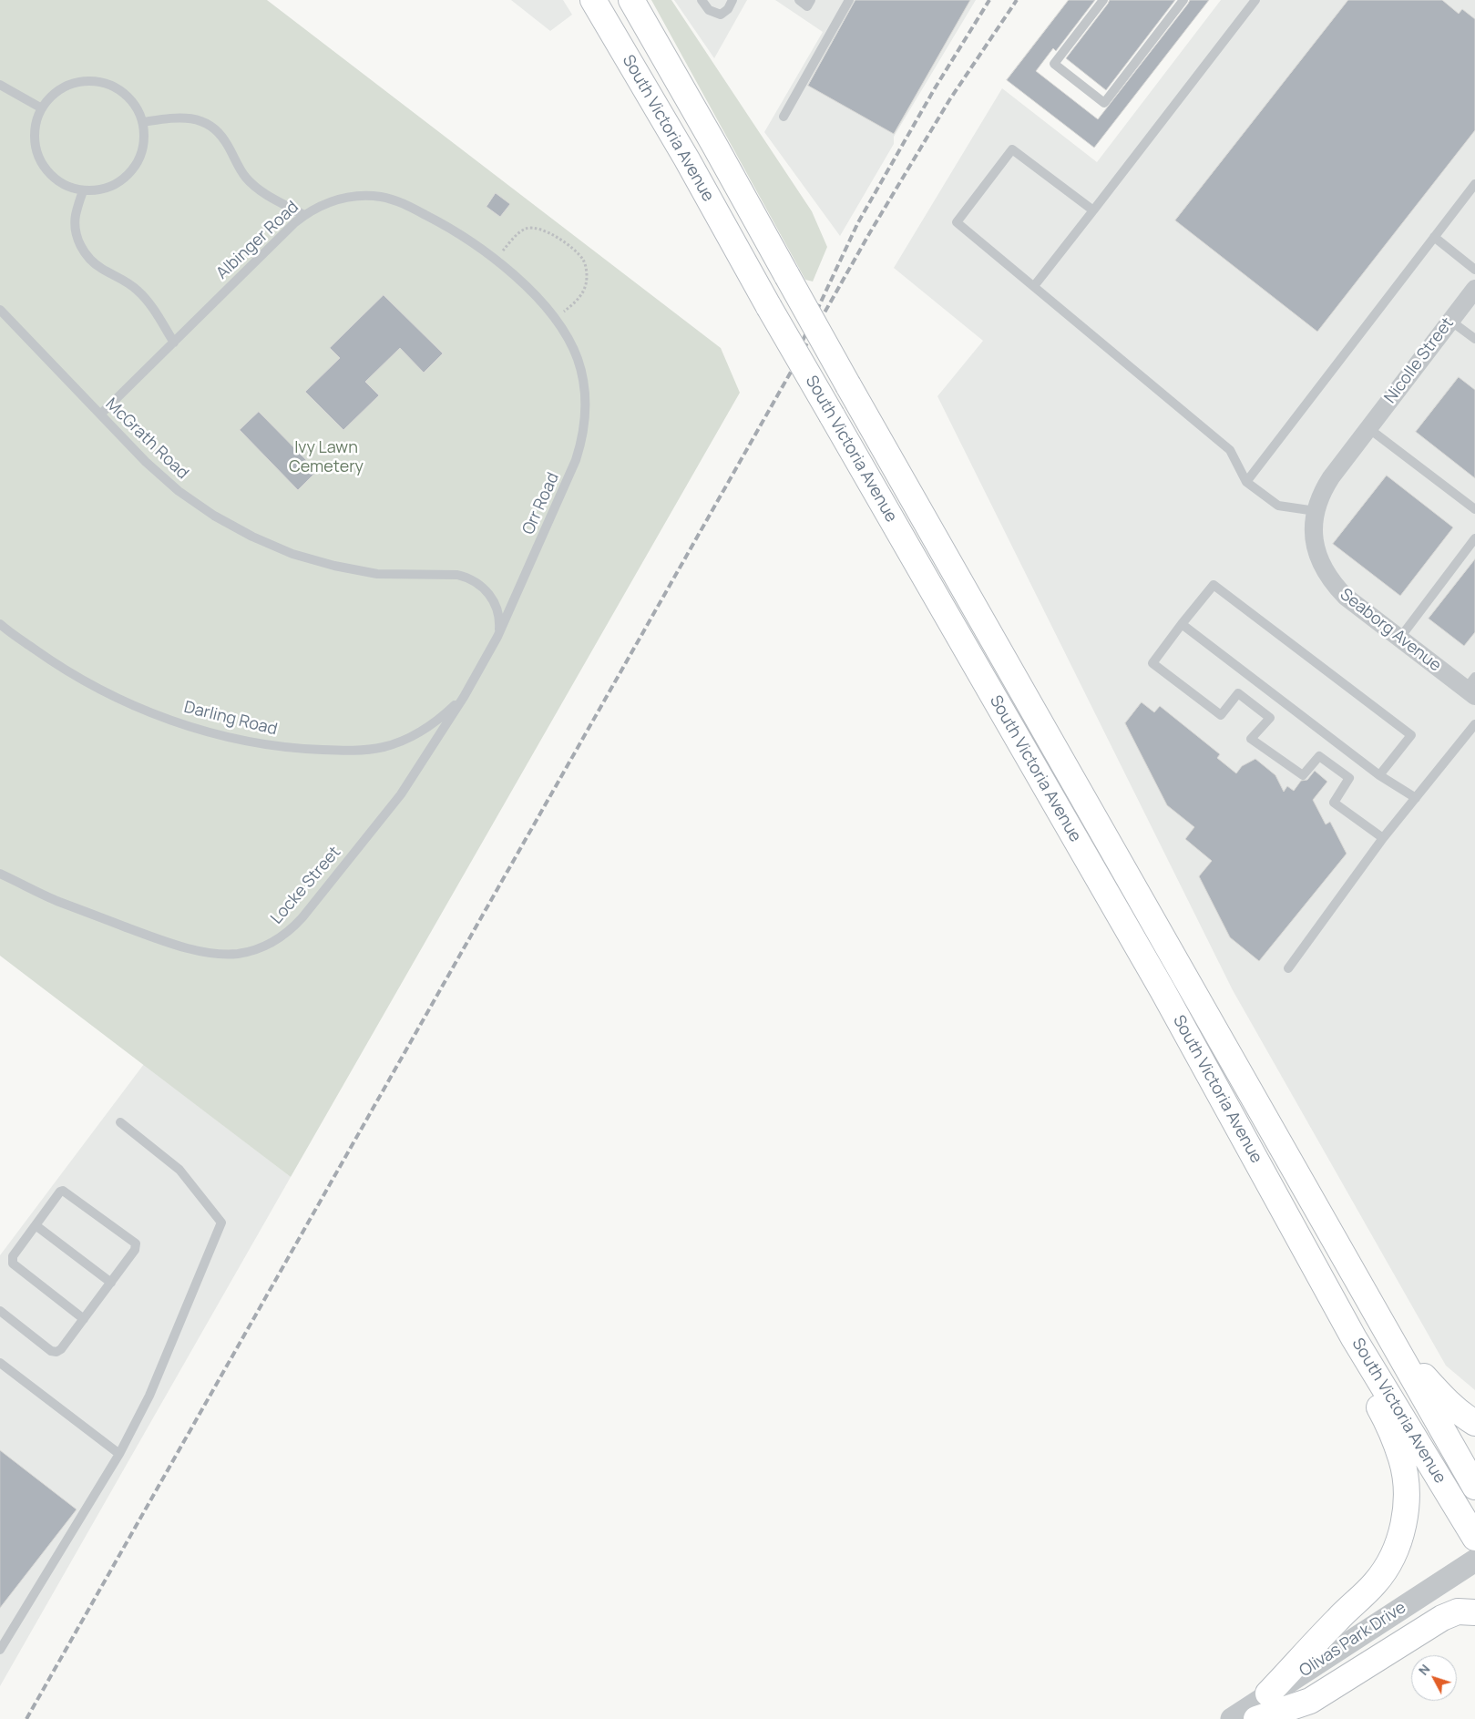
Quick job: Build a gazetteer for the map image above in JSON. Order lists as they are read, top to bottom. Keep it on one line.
{"streets":{"main road":["South Victoria Avenue"],"street":["Nicolle Street","Seaborg Avenue","Olivas Park Drive"],"lane":["Albinger Road","McGrath Road","Orr Road","Darling Road","Locke Street"]},"crossings":[["Albinger Road","McGrath Road"],["Albinger Road","Orr Road"],["Nicolle Street","Seaborg Avenue"],["McGrath Road","Orr Road"],["Orr Road","Darling Road"],["Orr Road","Locke Street"],["Darling Road","Locke Street"]],"parks":["Ivy Lawn Cemetery"],"north":"top left"}
